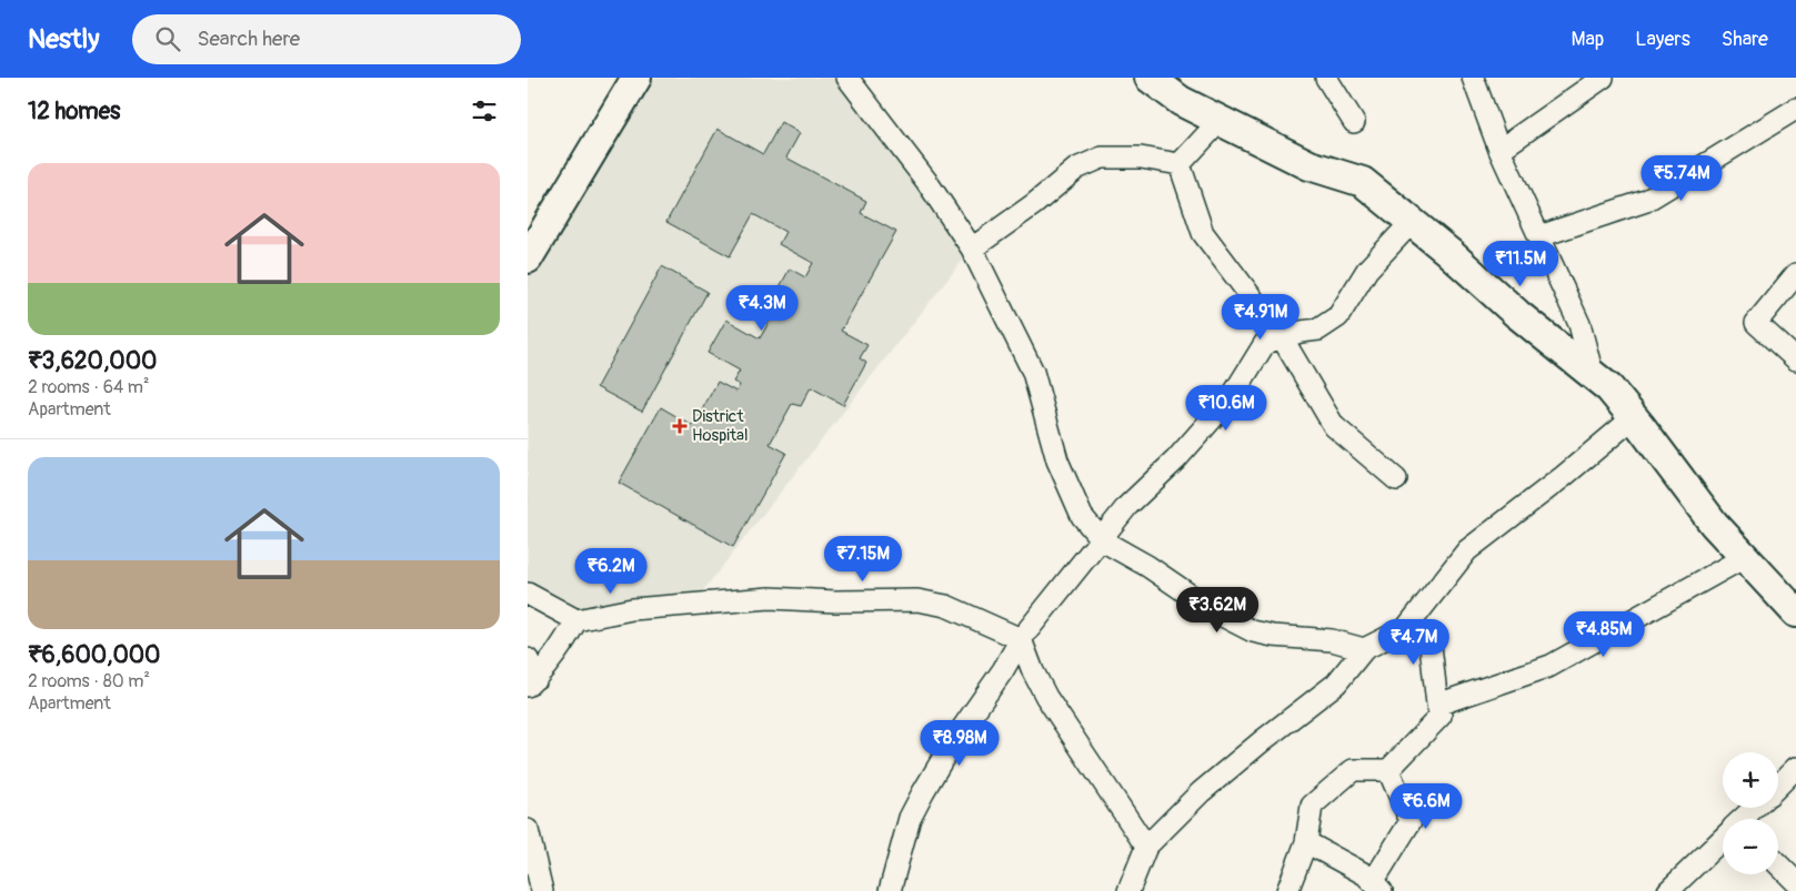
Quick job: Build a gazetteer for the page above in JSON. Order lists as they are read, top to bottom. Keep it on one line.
{"places":{"health":["District Hospital"]},"page":{"header":"Nestly","search":"Search here","nav":["Map","Layers","Share"],"heading":"12 homes","list":[{"name":"₹3,620,000","note":"2 rooms · 64 m² · Apartment"},{"name":"₹6,600,000","note":"2 rooms · 80 m² · Apartment"}],"price":["₹5.74M","₹11.5M","₹4.3M","₹4.91M","₹10.6M","₹7.15M","₹6.2M","₹3.62M","₹4.85M","₹4.7M","₹8.98M","₹6.6M"],"map_buttons":["+","−"]}}
